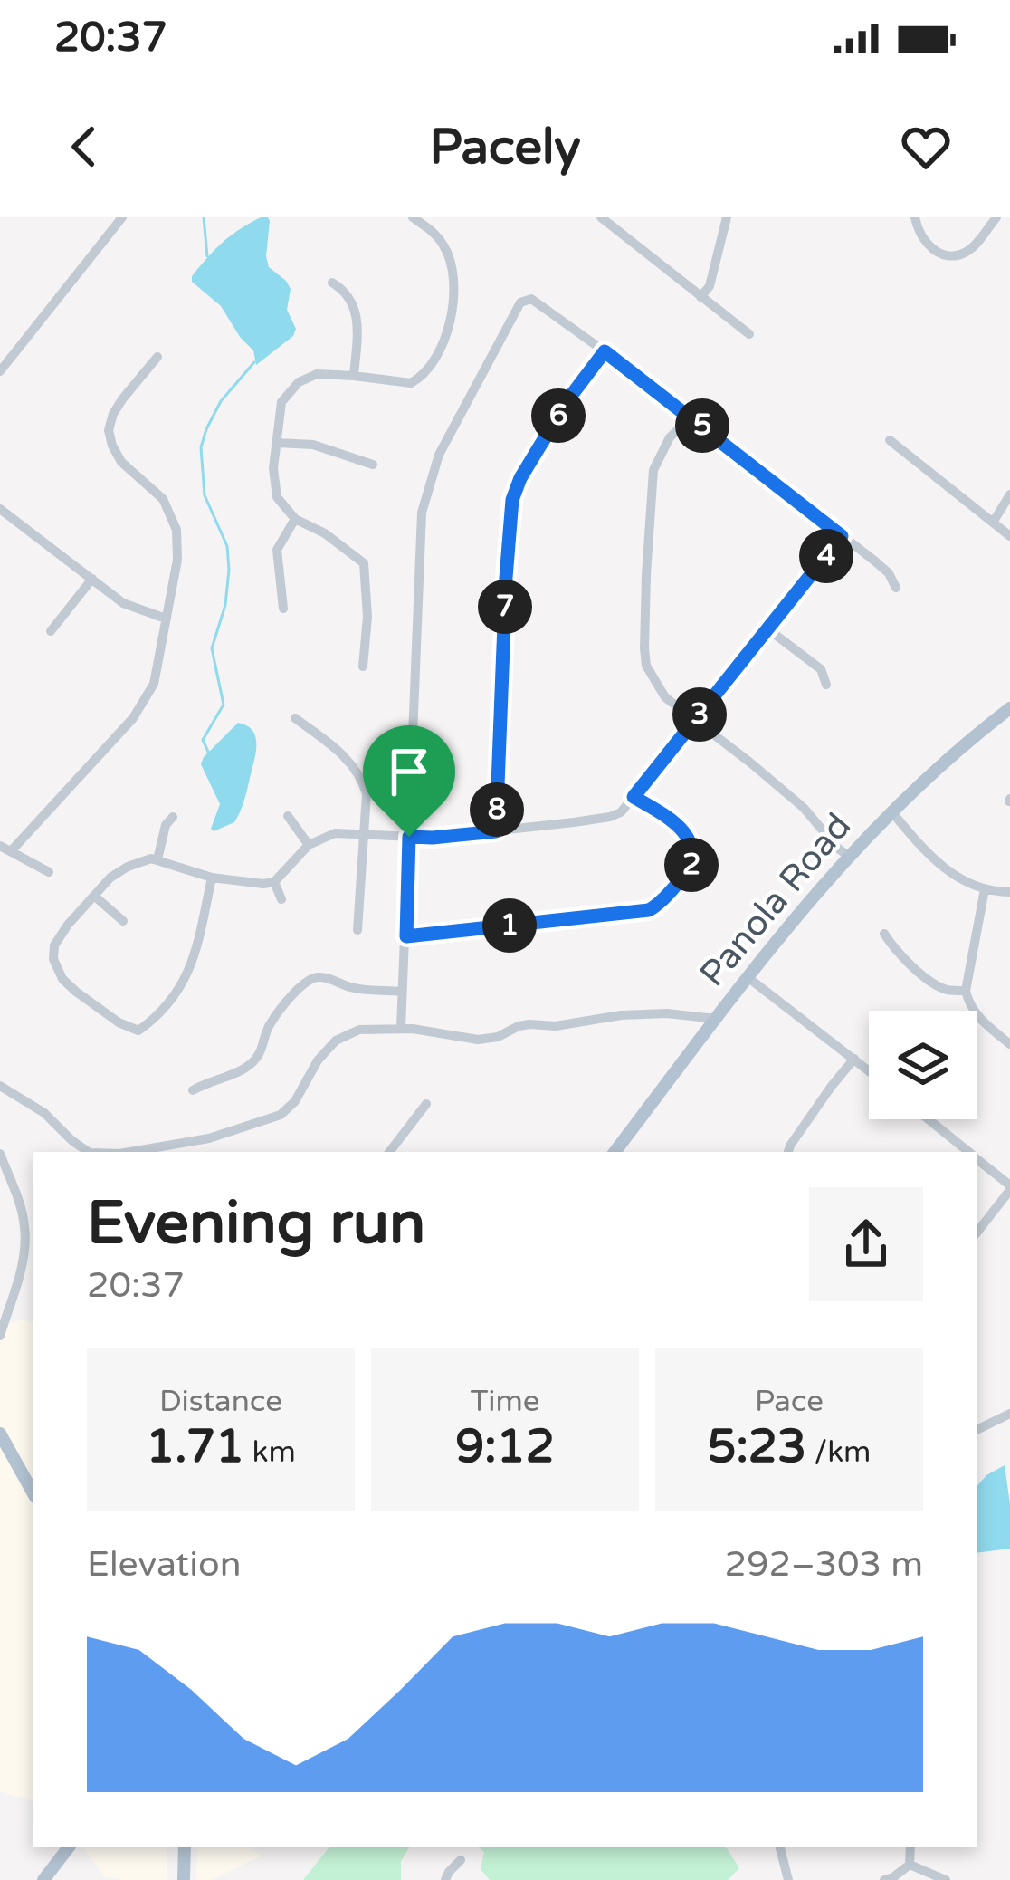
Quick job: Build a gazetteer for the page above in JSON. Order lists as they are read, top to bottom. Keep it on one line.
{"streets":{"main road":["Panola Road"]},"page":{"status":"20:37","header":"Pacely","pins":["6","5","4","7","3","8","2","1"],"heading":["Evening run","20:37"],"stats":[["Distance","1.71 km"],["Time","9:12"],["Pace","5:23 /km"]],"chart":["Elevation","292–303 m"]}}
